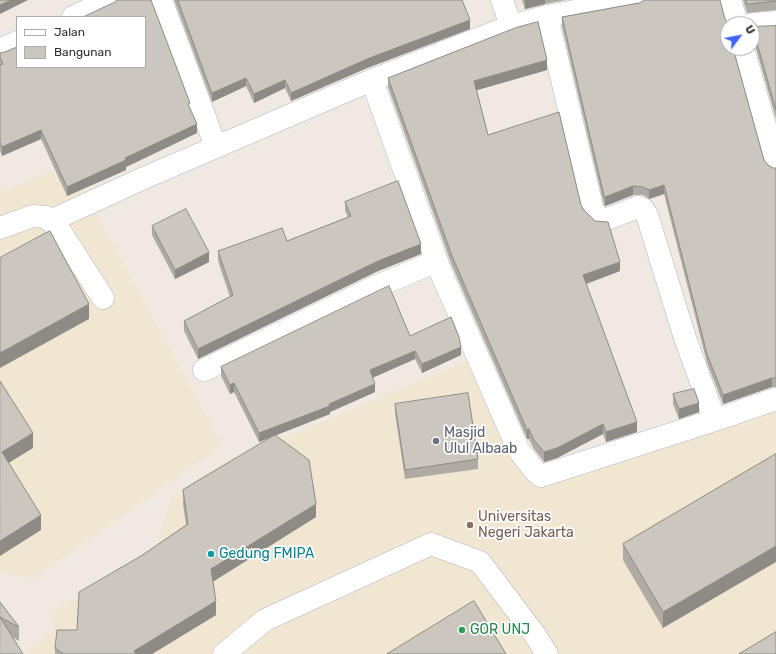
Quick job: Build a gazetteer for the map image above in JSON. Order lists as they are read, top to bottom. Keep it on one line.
{"places":["Masjid Ulul Albaab","Universitas Negeri Jakarta","Gedung FMIPA","GOR UNJ"],"legend":["Jalan","Bangunan"],"north":"top right"}
